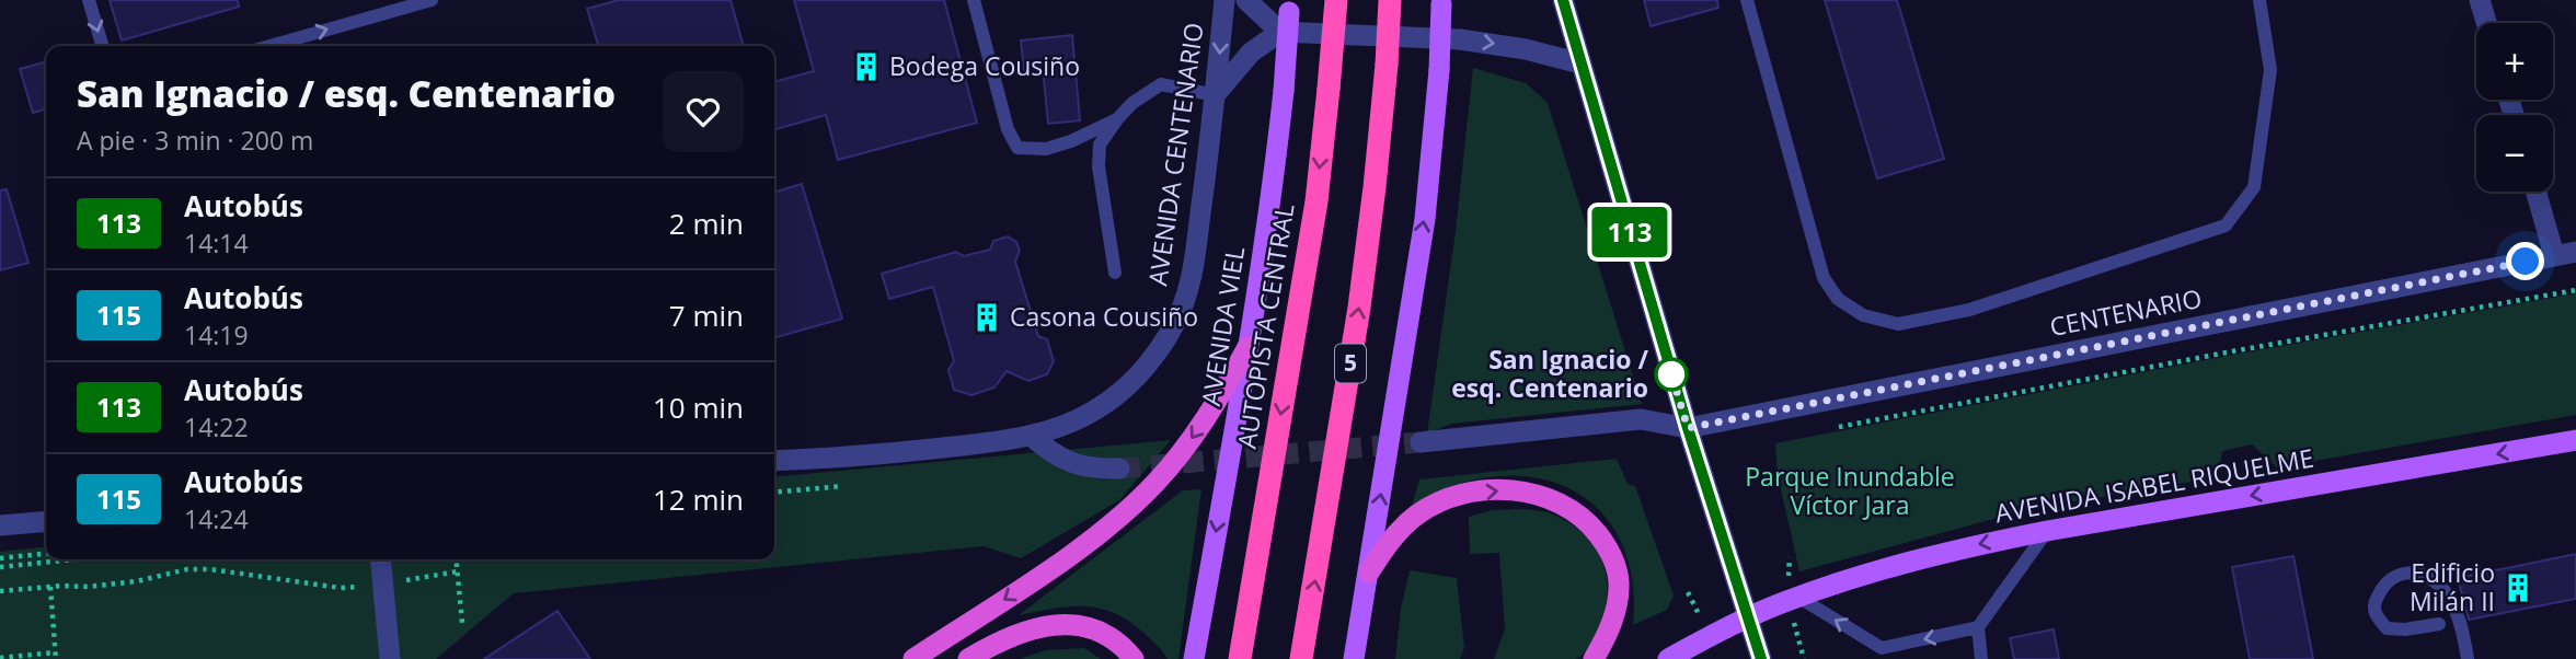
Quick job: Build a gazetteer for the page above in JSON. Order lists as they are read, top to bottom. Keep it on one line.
{"streets":{"highway":["AUTOPISTA CENTRAL","5"],"main road":["AVENIDA VIEL","AVENIDA ISABEL RIQUELME"],"street":["AVENIDA CENTENARIO","CENTENARIO"]},"one_way":["AVENIDA ISABEL RIQUELME"],"parks":["Parque Inundable Víctor Jara"],"places":{"building":["Bodega Cousiño","Casona Cousiño","Edificio Milán II"],"other":["San Ignacio / esq. Centenario"]},"lines":["bus line 113"],"page":{"on_map":"113","map_buttons":["+","−"],"heading":["San Ignacio / esq. Centenario","A pie · 3 min · 200 m"],"list":[{"mark":"113","name":"Autobús","note":"14:14","value":"2 min"},{"mark":"115","name":"Autobús","note":"14:19","value":"7 min"},{"mark":"113","name":"Autobús","note":"14:22","value":"10 min"},{"mark":"115","name":"Autobús","note":"14:24","value":"12 min"}]}}
